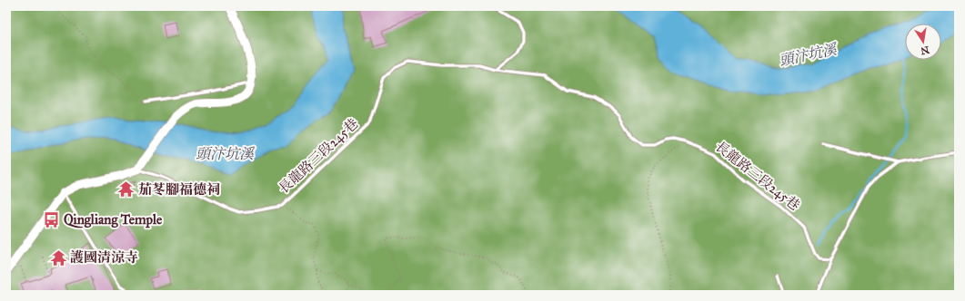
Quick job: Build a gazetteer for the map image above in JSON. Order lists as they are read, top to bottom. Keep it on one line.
{"streets":{"lane":["長龍路三段245巷"]},"water":["頭汴坑溪"],"places":{"temple":["茄苳腳福德祠","護國清涼寺"],"bus stop":["Qingliang Temple"]},"north":"bottom"}
